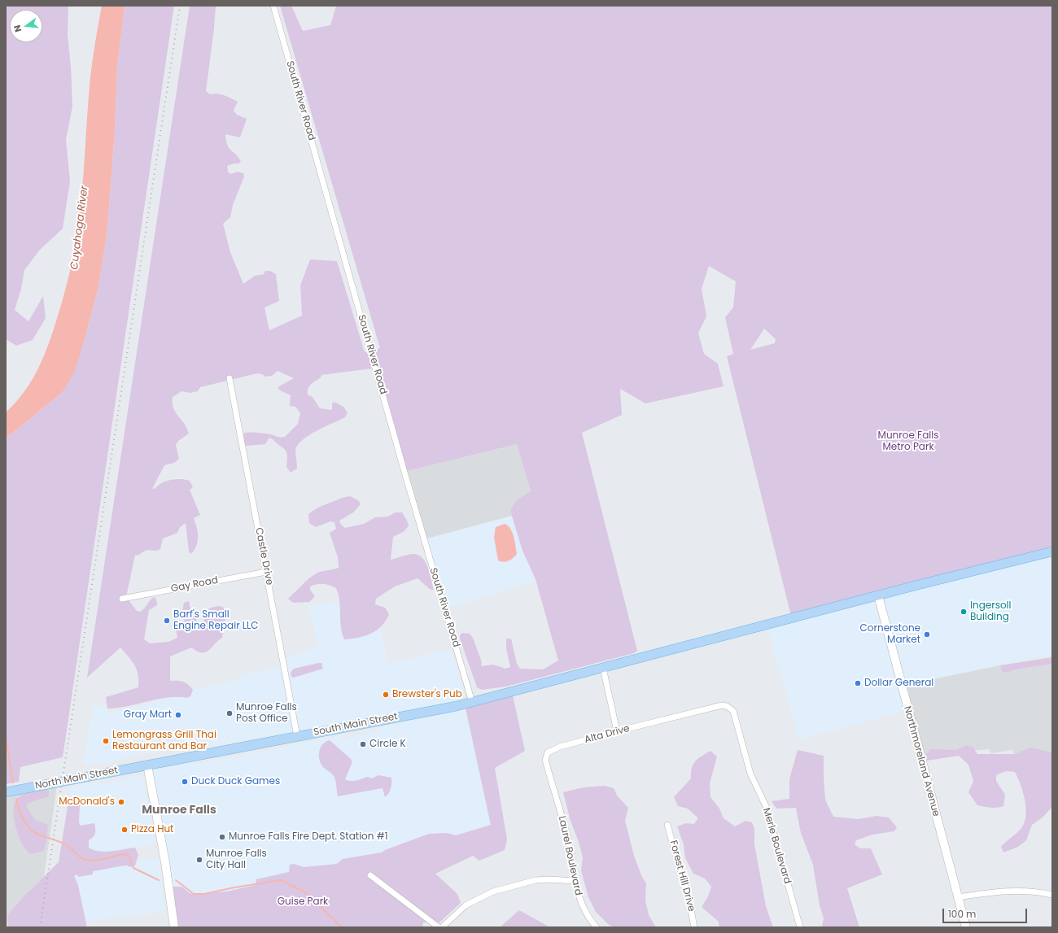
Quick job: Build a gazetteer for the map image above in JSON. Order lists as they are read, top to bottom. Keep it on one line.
{"streets":{"main road":["South Main Street","North Main Street"],"street":["South River Road","Castle Drive","Gay Road","Alta Drive","Northmoreland Avenue","Merle Boulevard","Laurel Boulevard","Forest Hill Drive"]},"crossings":[["South River Road","South Main Street"],["Castle Drive","Gay Road"],["Castle Drive","South Main Street"],["South Main Street","Northmoreland Avenue"],["South Main Street","North Main Street"],["Alta Drive","Merle Boulevard"],["Alta Drive","Laurel Boulevard"]],"districts":["Munroe Falls"],"water":["Cuyahoga River"],"parks":["Munroe Falls Metro Park","Guise Park"],"places":["Ingersoll Building","Barf's Small Engine Repair LLC","Cornerstone Market","Dollar General","Brewster's Pub","Munroe Falls Post Office","Gray Mart","Lemongrass Grill Thai Restaurant and Bar","Circle K","Duck Duck Games","McDonald's","Pizza Hut","Munroe Falls Fire Dept. Station #1","Munroe Falls City Hall"],"scale_bar":"100 m","north":"left"}
